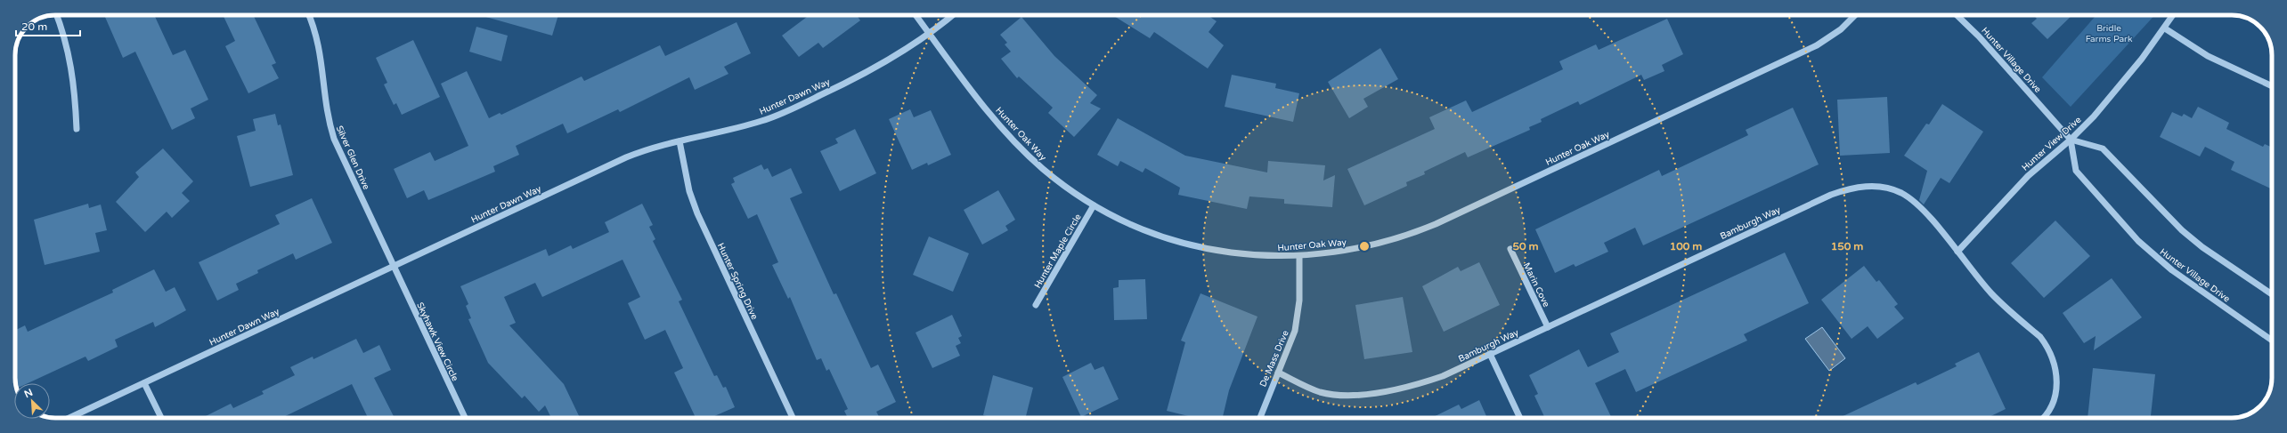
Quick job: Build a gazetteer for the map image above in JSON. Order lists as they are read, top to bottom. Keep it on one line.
{"streets":{"street":["Hunter Village Drive","Hunter Dawn Way","Hunter Oak Way","Hunter View Drive","Silver Glen Drive","Bamburgh Way","Hunter Maple Circle","Hunter Spring Drive","Marin Cove","Skyhawk View Circle","De Mass Drive"]},"crossings":[["Hunter Village Drive","Hunter View Drive"],["Hunter Dawn Way","Hunter Oak Way"],["Hunter Dawn Way","Silver Glen Drive"],["Hunter Dawn Way","Hunter Spring Drive"],["Hunter Dawn Way","Skyhawk View Circle"],["Hunter Oak Way","Hunter Maple Circle"],["Hunter Oak Way","De Mass Drive"],["Hunter View Drive","Bamburgh Way"],["Silver Glen Drive","Skyhawk View Circle"],["Bamburgh Way","Marin Cove"],["Bamburgh Way","De Mass Drive"]],"parks":["Bridle Farms Park"],"scale_bar":"20 m","north":"top left","rings":["50 m","100 m","150 m"]}
